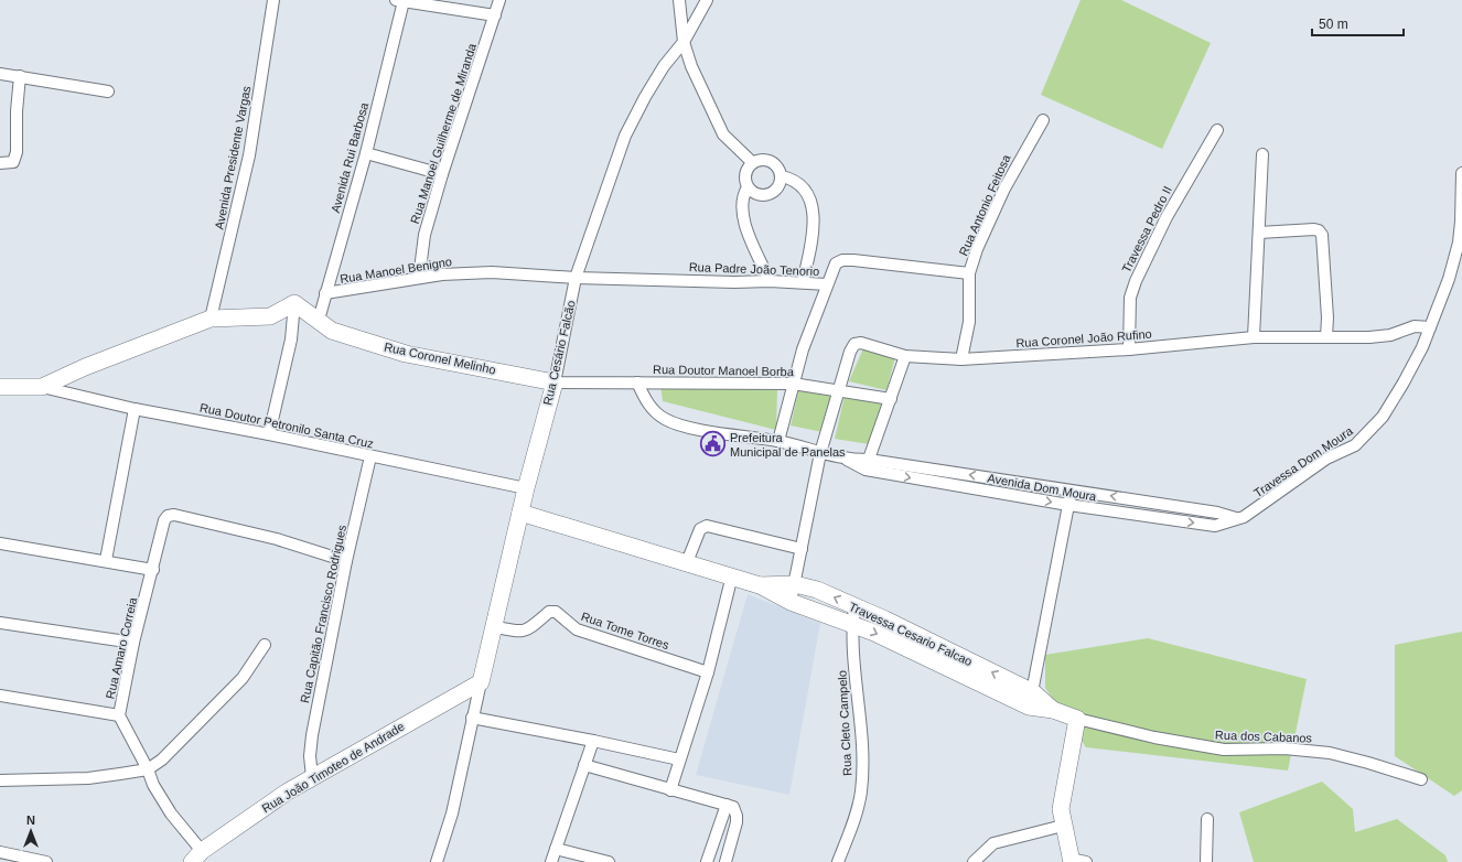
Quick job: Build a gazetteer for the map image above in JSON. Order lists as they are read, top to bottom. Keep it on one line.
{"streets":{"main road":["Rua Cesário Falcão","Rua Coronel Melinho","Travessa Cesario Falcao","Rua João Timoteo de Andrade"],"street":["Rua Manoel Guilherme de Miranda","Avenida Presidente Vargas","Avenida Rui Barbosa","Rua Antonio Feitosa","Travessa Pedro II","Rua Padre João Tenorio","Rua Manoel Benigno","Rua Coronel João Rufino","Rua Doutor Manoel Borba","Rua Doutor Petronilo Santa Cruz","Travessa Dom Moura","Avenida Dom Moura","Rua Capitão Francisco Rodrigues","Rua Tome Torres","Rua Amaro Correia","Rua Cleto Campelo","Rua dos Cabanos"]},"crossings":[["Rua Manoel Guilherme de Miranda","Rua Manoel Benigno"],["Avenida Rui Barbosa","Rua Manoel Benigno"],["Avenida Rui Barbosa","Rua Coronel Melinho"],["Rua Antonio Feitosa","Rua Padre João Tenorio"],["Rua Antonio Feitosa","Rua Coronel João Rufino"],["Travessa Pedro II","Rua Coronel João Rufino"],["Rua Padre João Tenorio","Rua Manoel Benigno"],["Rua Padre João Tenorio","Rua Cesário Falcão"],["Rua Manoel Benigno","Rua Cesário Falcão"],["Rua Coronel João Rufino","Rua Doutor Manoel Borba"],["Rua Coronel João Rufino","Travessa Dom Moura"],["Rua Coronel João Rufino","Travessa Cesario Falcao"],["Rua Cesário Falcão","Rua Coronel Melinho"],["Rua Cesário Falcão","Rua Doutor Manoel Borba"],["Rua Cesário Falcão","Rua Doutor Petronilo Santa Cruz"],["Rua Cesário Falcão","Rua Tome Torres"],["Rua Cesário Falcão","Travessa Cesario Falcao"],["Rua Cesário Falcão","Rua João Timoteo de Andrade"],["Rua Coronel Melinho","Rua Doutor Manoel Borba"],["Rua Doutor Petronilo Santa Cruz","Rua Capitão Francisco Rodrigues"],["Travessa Dom Moura","Avenida Dom Moura"],["Rua Capitão Francisco Rodrigues","Rua Amaro Correia"],["Rua Capitão Francisco Rodrigues","Rua João Timoteo de Andrade"],["Travessa Cesario Falcao","Rua Cleto Campelo"],["Travessa Cesario Falcao","Rua dos Cabanos"],["Rua Amaro Correia","Rua João Timoteo de Andrade"]],"places":{"public building":["Prefeitura Municipal de Panelas"]},"scale_bar":"50 m","north":"top"}
